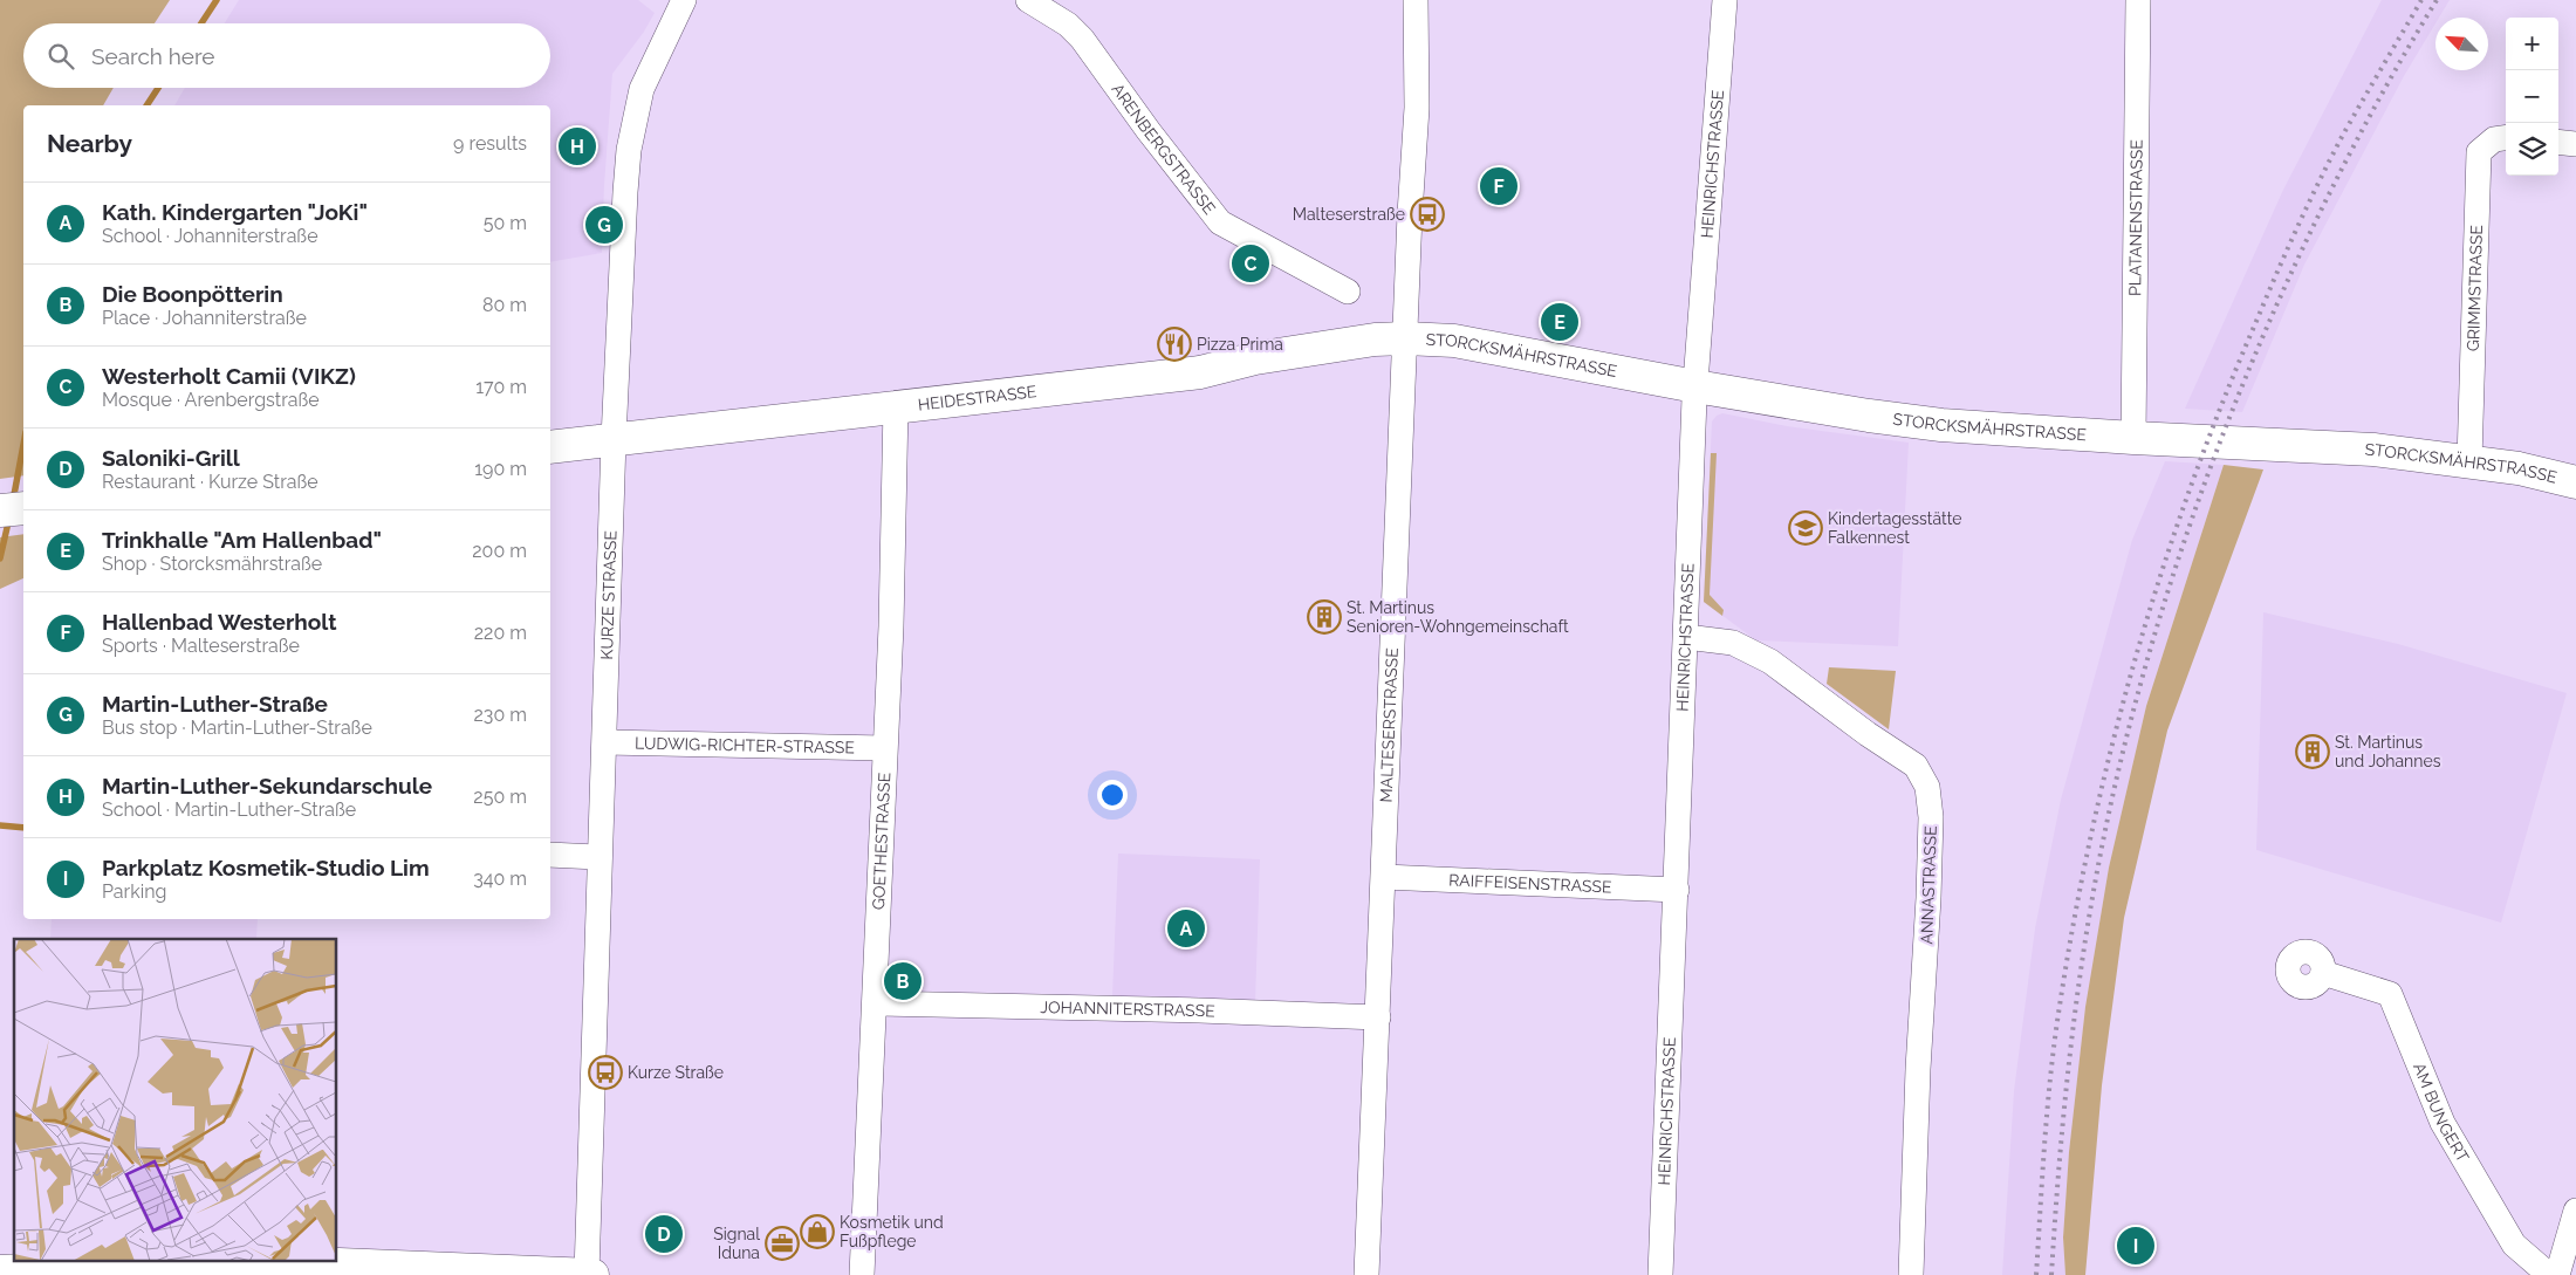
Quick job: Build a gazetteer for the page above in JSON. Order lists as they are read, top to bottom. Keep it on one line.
{"streets":{"main road":["STORCKSMÄHRSTRASSE","HEIDESTRASSE"],"street":["ARENBERGSTRASSE","HEINRICHSTRASSE","PLATANENSTRASSE","GRIMMSTRASSE","KURZE STRASSE","MALTESERSTRASSE","LUDWIG-RICHTER-STRASSE","GOETHESTRASSE","RAIFFEISENSTRASSE","ANNASTRASSE","JOHANNITERSTRASSE","AM BUNGERT"]},"crossings":[["HEINRICHSTRASSE","STORCKSMÄHRSTRASSE"],["HEINRICHSTRASSE","RAIFFEISENSTRASSE"],["HEINRICHSTRASSE","ANNASTRASSE"],["PLATANENSTRASSE","STORCKSMÄHRSTRASSE"],["GRIMMSTRASSE","STORCKSMÄHRSTRASSE"],["STORCKSMÄHRSTRASSE","HEIDESTRASSE"],["STORCKSMÄHRSTRASSE","MALTESERSTRASSE"],["HEIDESTRASSE","KURZE STRASSE"],["HEIDESTRASSE","MALTESERSTRASSE"],["HEIDESTRASSE","GOETHESTRASSE"],["KURZE STRASSE","LUDWIG-RICHTER-STRASSE"],["MALTESERSTRASSE","RAIFFEISENSTRASSE"],["MALTESERSTRASSE","JOHANNITERSTRASSE"],["LUDWIG-RICHTER-STRASSE","GOETHESTRASSE"],["GOETHESTRASSE","JOHANNITERSTRASSE"]],"places":{"bus stop":["Malteserstraße","Kurze Straße"],"restaurant":["Pizza Prima"],"school or university":["Kindertagesstätte Falkennest"],"building":["St. Martinus Senioren-Wohngemeinschaft","St. Martinus und Johannes"],"shop":["Kosmetik und Fußpflege"],"office":["Signal Iduna"]},"north":"top left","page":{"map_buttons":["+","−"],"search":"Search here","heading":["Nearby","9 results"],"pins":["H","F","G","C","E","A","B","D","I"],"list":[{"mark":"A","name":"Kath. Kindergarten \"JoKi\"","note":"School · Johanniterstraße","value":"50 m"},{"mark":"B","name":"Die Boonpötterin","note":"Place · Johanniterstraße","value":"80 m"},{"mark":"C","name":"Westerholt Camii (VIKZ)","note":"Mosque · Arenbergstraße","value":"170 m"},{"mark":"D","name":"Saloniki-Grill","note":"Restaurant · Kurze Straße","value":"190 m"},{"mark":"E","name":"Trinkhalle \"Am Hallenbad\"","note":"Shop · Storcksmährstraße","value":"200 m"},{"mark":"F","name":"Hallenbad Westerholt","note":"Sports · Malteserstraße","value":"220 m"},{"mark":"G","name":"Martin-Luther-Straße","note":"Bus stop · Martin-Luther-Straße","value":"230 m"},{"mark":"H","name":"Martin-Luther-Sekundarschule","note":"School · Martin-Luther-Straße","value":"250 m"},{"mark":"I","name":"Parkplatz Kosmetik-Studio Lim","note":"Parking","value":"340 m"}]}}
